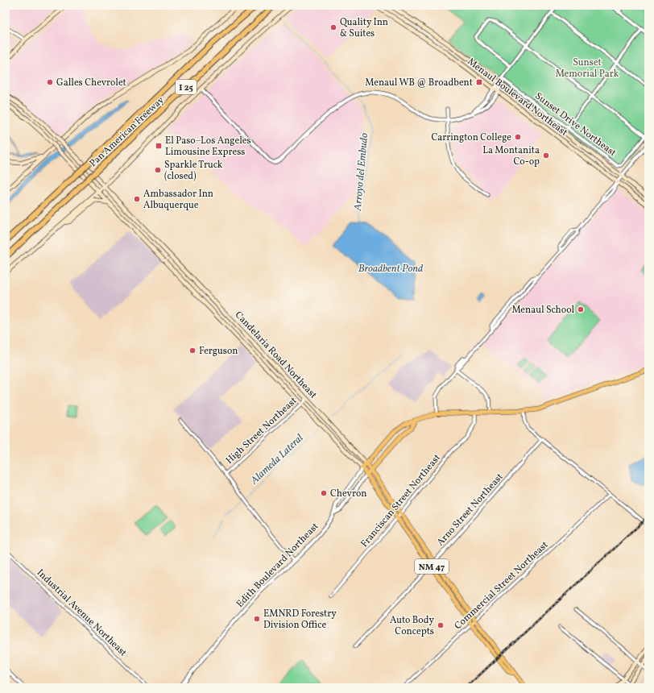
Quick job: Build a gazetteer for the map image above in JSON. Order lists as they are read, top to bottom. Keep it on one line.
{"streets":{"highway":["I 25","Pan American Freeway"],"main road":["Menaul Boulevard Northeast","Candelaria Road Northeast","Edith Boulevard Northeast","NM 47"],"street":["Sunset Drive Northeast","High Street Northeast","Franciscan Street Northeast","Arno Street Northeast","Commercial Street Northeast","Industrial Avenue Northeast"]},"crossings":[["Candelaria Road Northeast","High Street Northeast"],["Candelaria Road Northeast","Franciscan Street Northeast"],["Candelaria Road Northeast","Arno Street Northeast"],["Candelaria Road Northeast","Edith Boulevard Northeast"],["Candelaria Road Northeast","NM 47"],["Candelaria Road Northeast","Commercial Street Northeast"],["Franciscan Street Northeast","Edith Boulevard Northeast"]],"water":["Arroyo del Embudo","Broadbent Pond","Alameda Lateral"],"parks":["Sunset Memorial Park"],"places":{"other":["Quality Inn & Suites","Galles Chevrolet","Carrington College","La Montanita Co-op","Sparkle Truck (closed)","Ambassador Inn Albuquerque","Menaul School","Ferguson","Chevron","EMNRD Forestry Division Office","Auto Body Concepts"],"transit":["Menaul WB @ Broadbent","El Paso–Los Angeles Limousine Express"]}}
